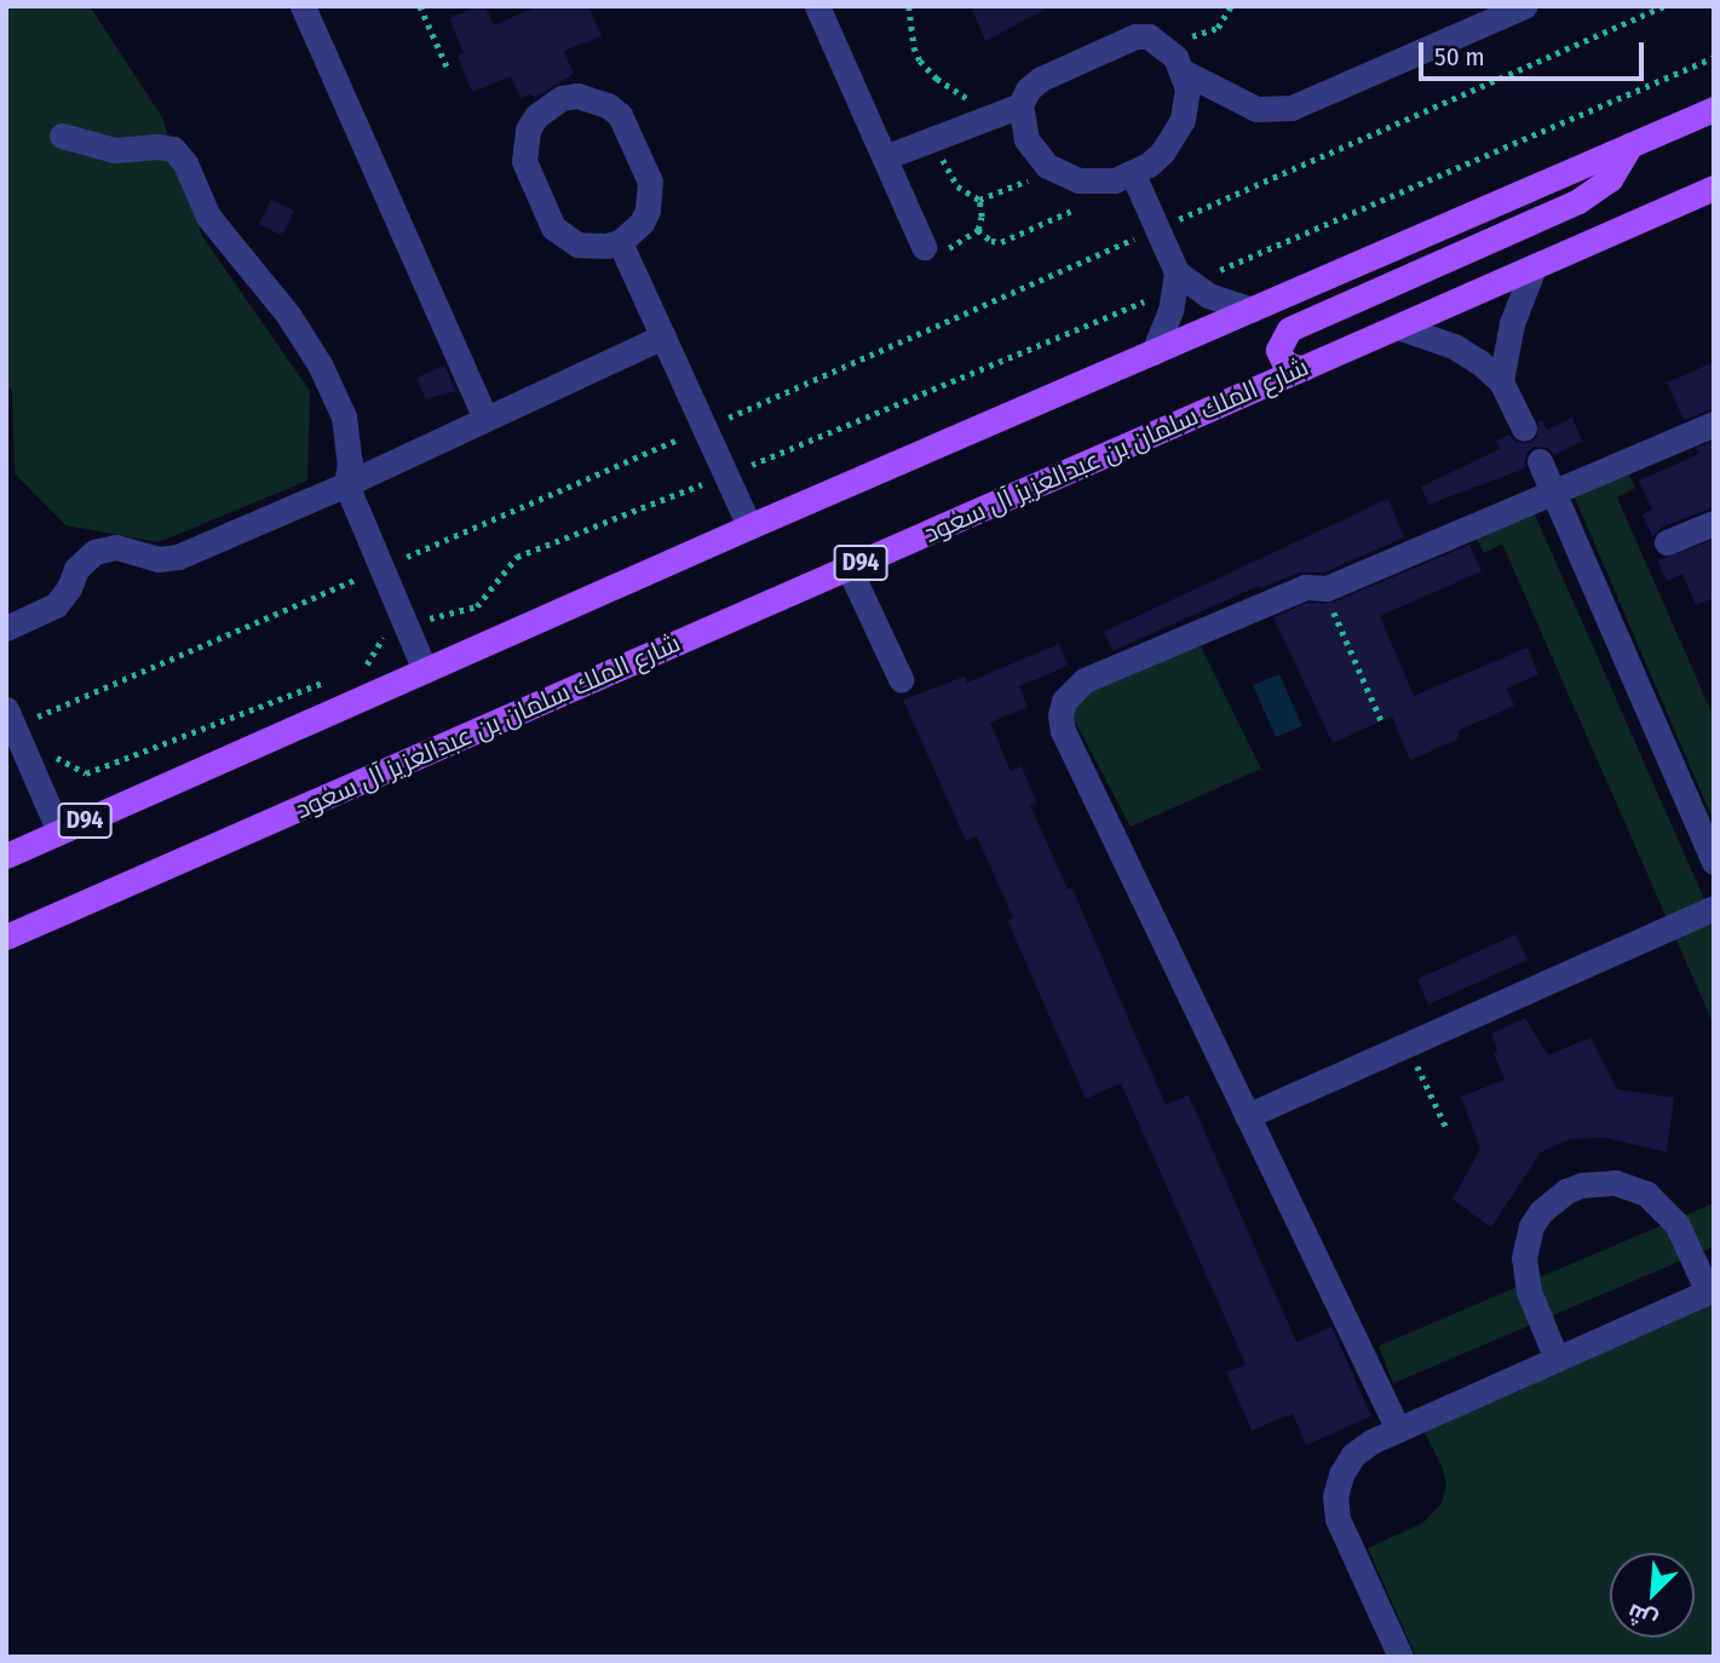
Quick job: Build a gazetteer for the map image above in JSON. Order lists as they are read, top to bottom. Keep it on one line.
{"streets":{"main road":["شارع الملك سلمان بن عبدالعزيز آل سعود","D94"]},"scale_bar":"50 m","north":"bottom left"}
